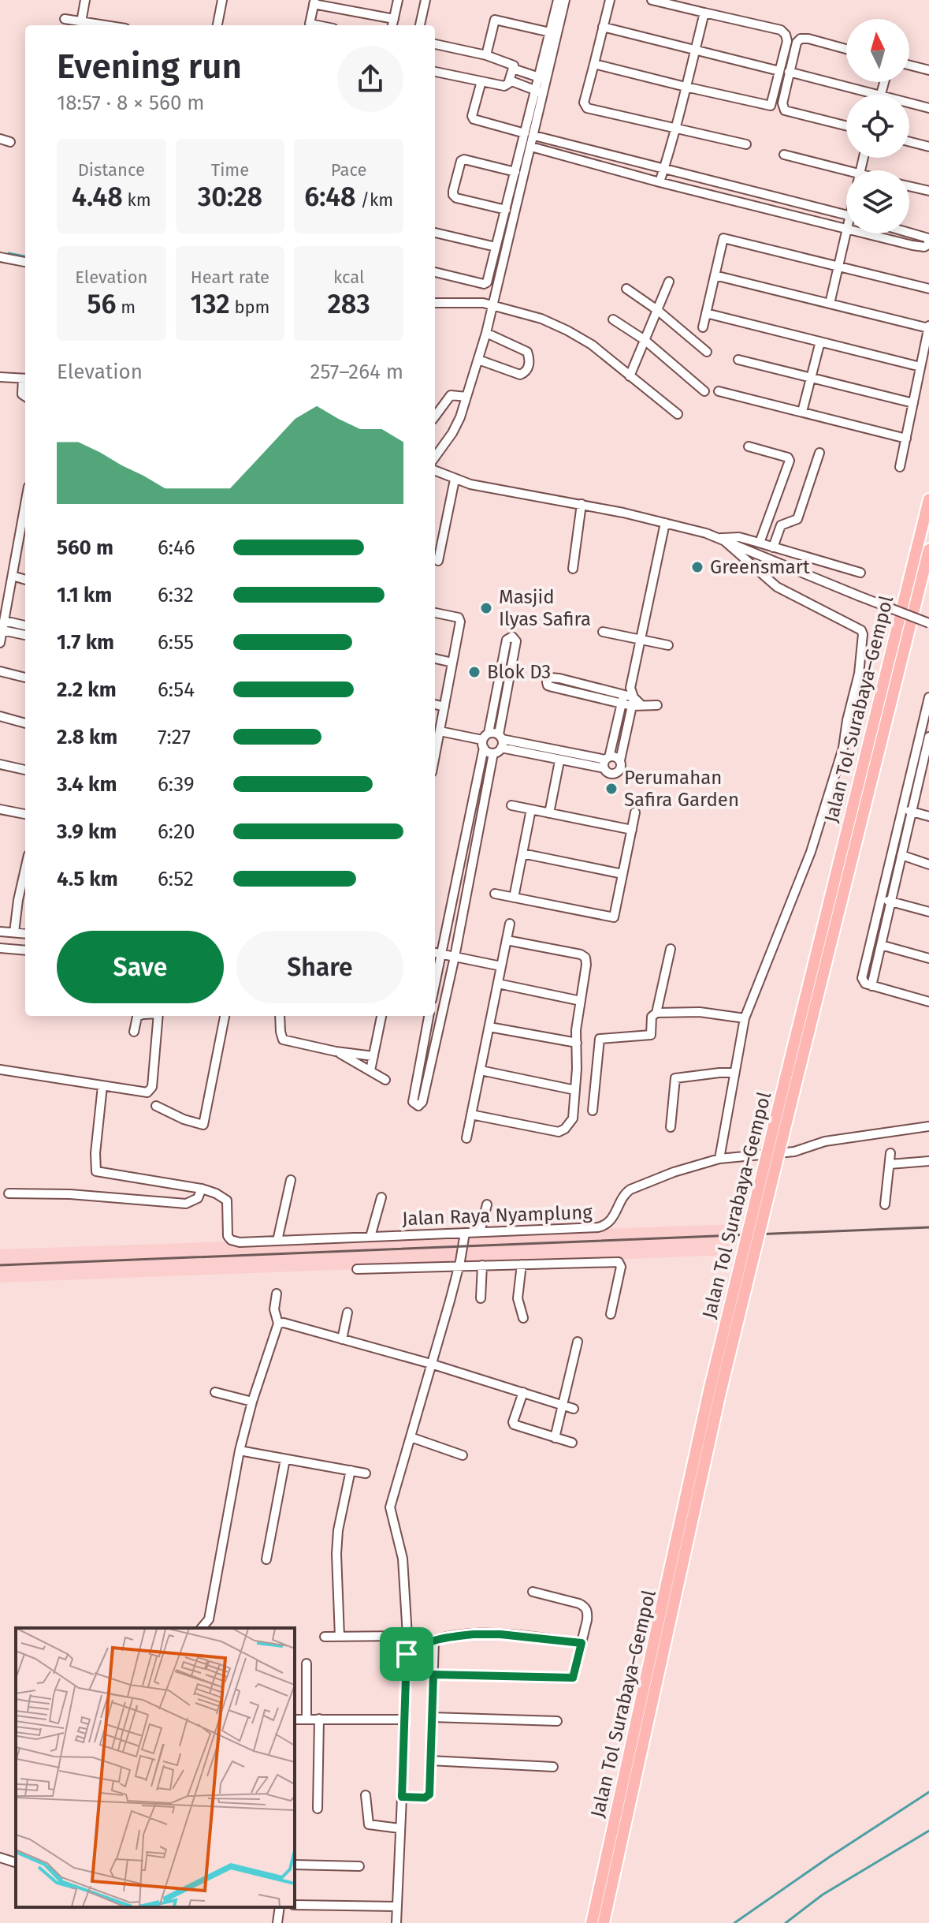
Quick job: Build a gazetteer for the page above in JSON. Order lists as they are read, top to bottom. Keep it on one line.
{"streets":{"highway":["Jalan Tol Surabaya–Gempol"],"street":["Jalan Raya Nyamplung"]},"places":["Greensmart","Masjid Ilyas Safira","Blok D3","Perumahan Safira Garden"],"north":"top","page":{"heading":["Evening run","18:57 · 8 × 560 m"],"stats":[["Distance","4.48 km"],["Time","30:28"],["Pace","6:48 /km"],["Elevation","56 m"],["Heart rate","132 bpm"],["kcal","283"]],"chart":["Elevation","257–264 m"],"list":[{"name":"560 m","note":"6:46"},{"name":"1.1 km","note":"6:32"},{"name":"1.7 km","note":"6:55"},{"name":"2.2 km","note":"6:54"},{"name":"2.8 km","note":"7:27"},{"name":"3.4 km","note":"6:39"},{"name":"3.9 km","note":"6:20"},{"name":"4.5 km","note":"6:52"}],"buttons":["Save","Share"]}}
